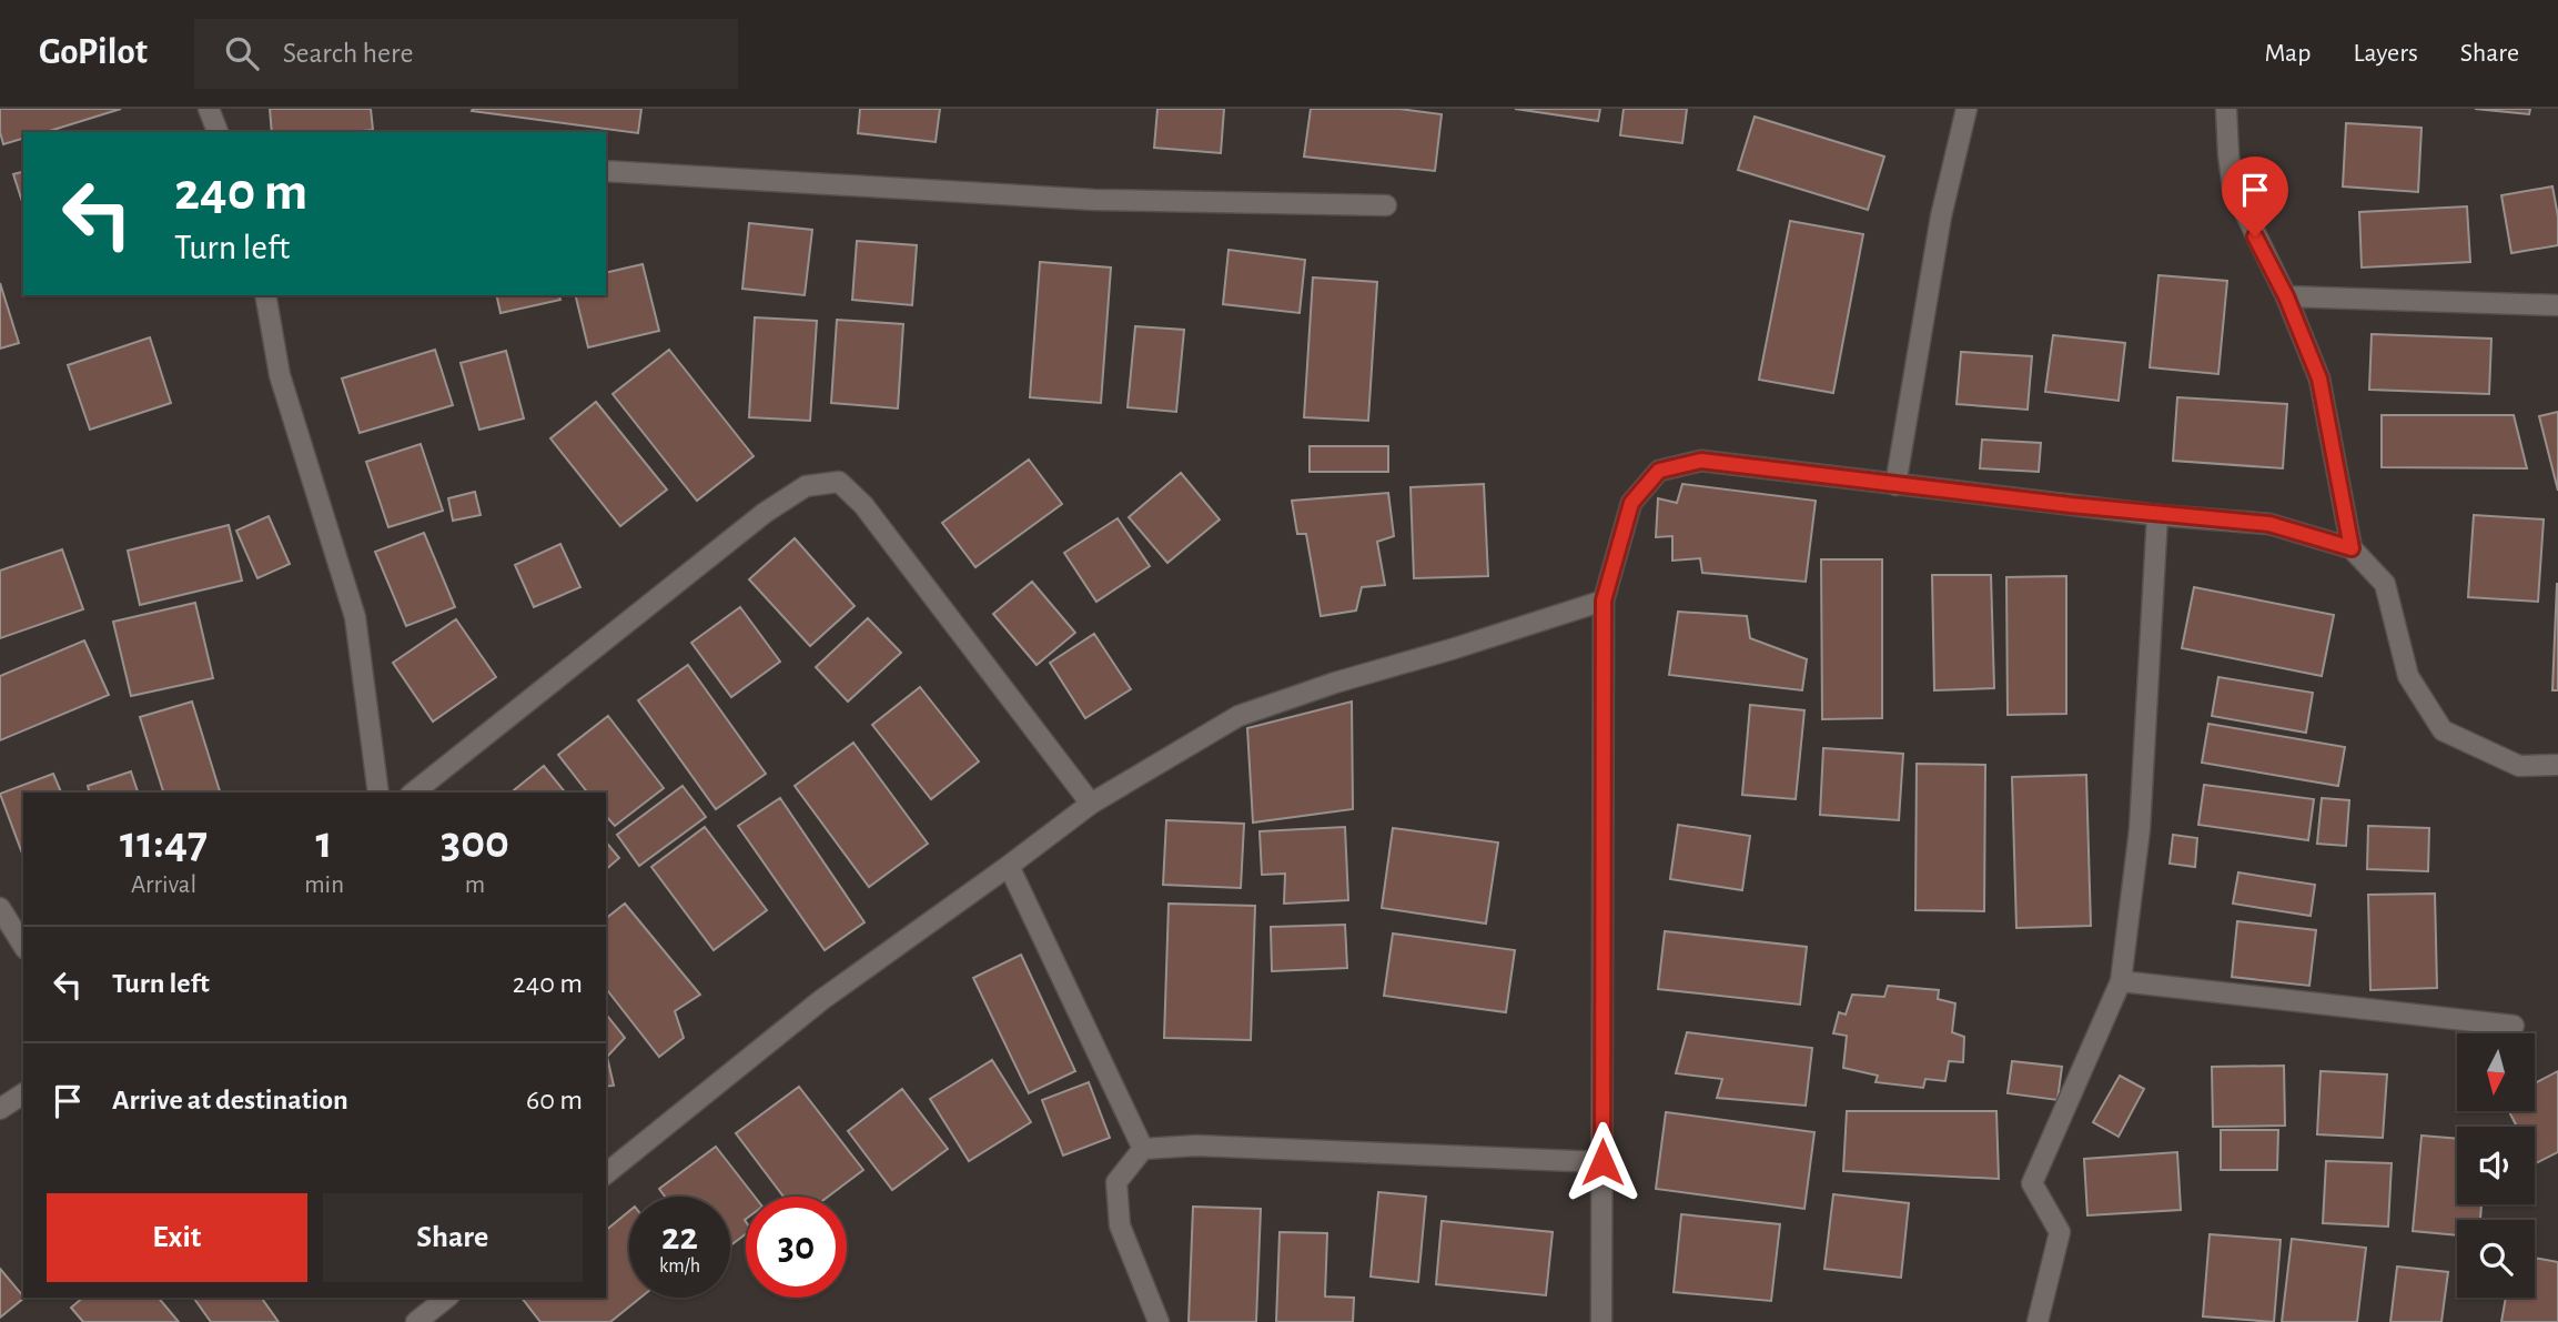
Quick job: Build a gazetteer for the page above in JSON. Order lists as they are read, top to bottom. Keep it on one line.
{"north":"bottom","page":{"header":"GoPilot","search":"Search here","nav":["Map","Layers","Share"],"turn":["240 m","Turn left"],"eta":["11:47","Arrival","1","min","300","m"],"list":[{"name":"Turn left","value":"240 m"},{"name":"Arrive at destination","value":"60 m"}],"buttons":["Exit","Share"],"speed":"22 km/h","limit":"30"}}
